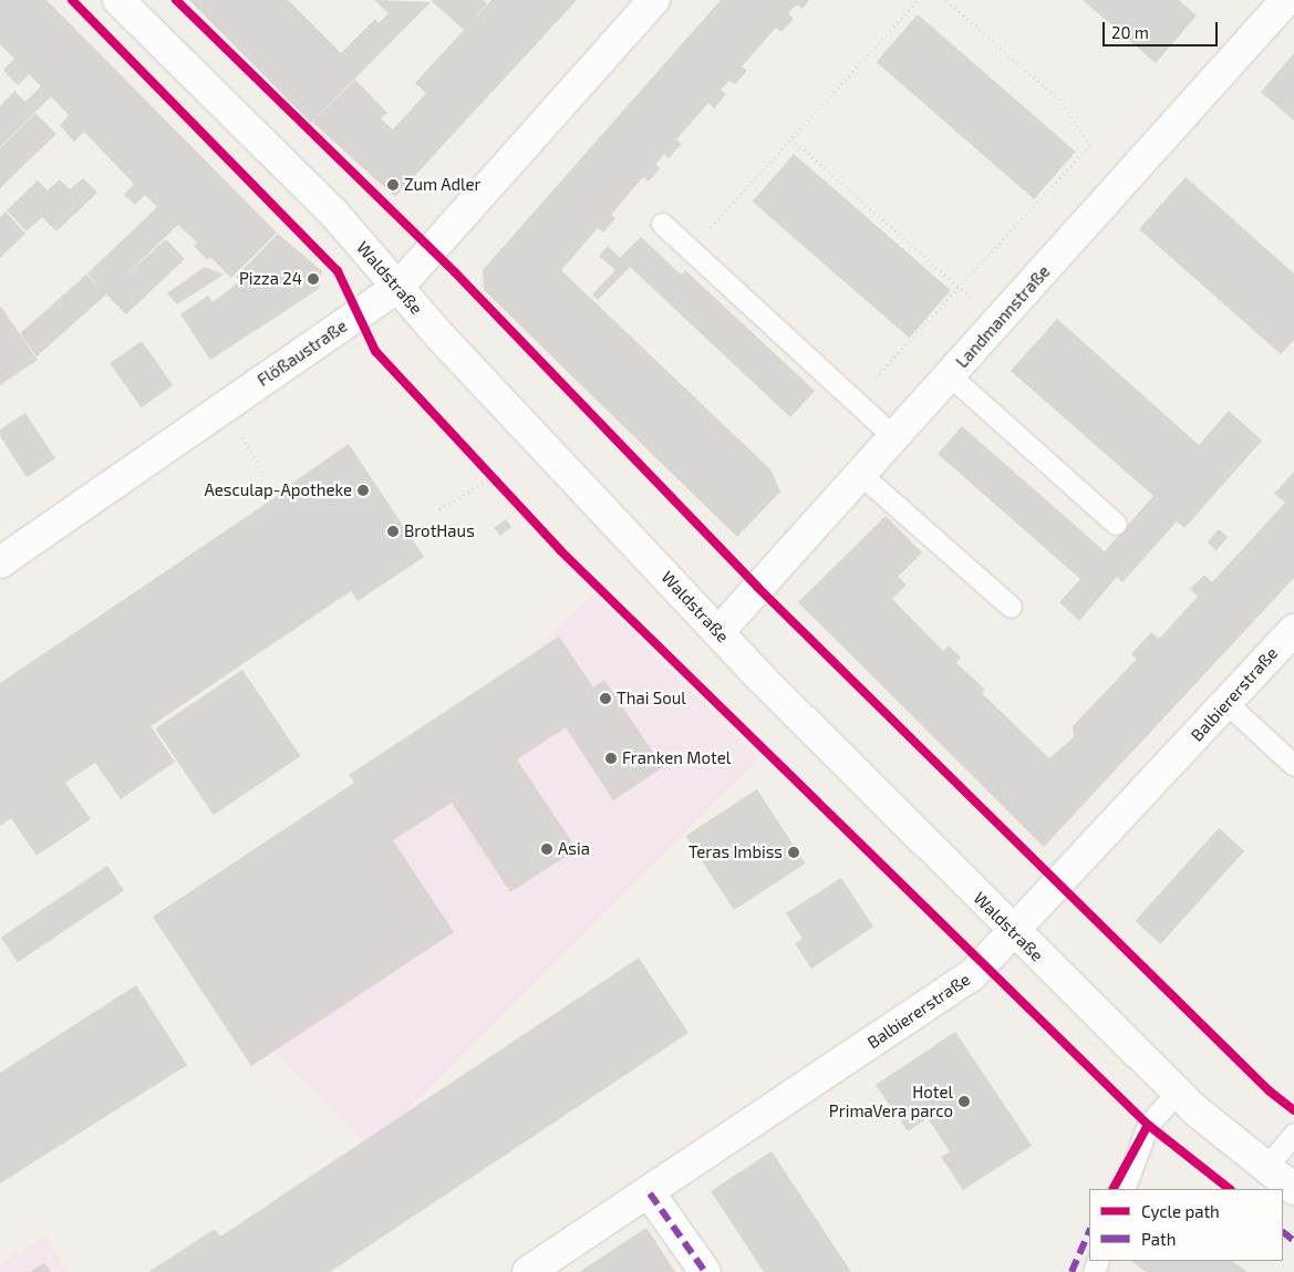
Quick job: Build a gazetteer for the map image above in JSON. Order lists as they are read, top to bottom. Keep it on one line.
{"streets":{"street":["Waldstraße","Landmannstraße","Flößaustraße","Balbiererstraße"]},"crossings":[["Waldstraße","Landmannstraße"],["Waldstraße","Flößaustraße"],["Waldstraße","Balbiererstraße"]],"places":["Zum Adler","Pizza 24","Aesculap-Apotheke","BrotHaus","Thai Soul","Franken Motel","Asia","Teras Imbiss","Hotel PrimaVera parco"],"legend":["Cycle path","Path"],"scale_bar":"20 m"}
